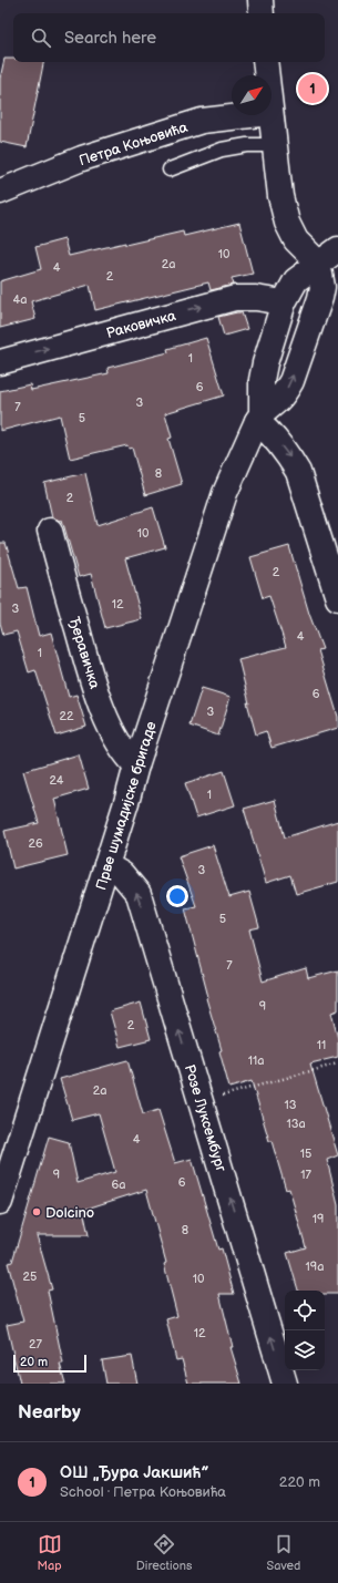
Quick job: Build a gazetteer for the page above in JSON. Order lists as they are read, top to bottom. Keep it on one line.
{"streets":{"street":["Петра Коњовића","Раковичка","Ђеравичка","Прве шумадијске бригаде","Розе Луксембург"]},"crossings":[["Раковичка","Прве шумадијске бригаде"],["Ђеравичка","Прве шумадијске бригаде"],["Прве шумадијске бригаде","Розе Луксембург"]],"one_way":["Раковичка","Розе Луксембург"],"places":["Dolcino"],"house_numbers":["10","2a","4","2","4a","1","6","3","7","5","8","2","10","2","12","3","4","1","6","3","22","24","1","26","3","5","7","9","2","11","11a","2a","13","13a","4","15","9","17","6","6a","19","8","19a","25","10","12","27"],"scale_bar":"20 m","north":"top right","page":{"search":"Search here","pins":"1","scale":"20 m","heading":"Nearby","list":[{"mark":"1","name":"ОШ „Ђура Јакшић”","note":"School · Петра Коњовића","value":"220 m"}],"nav":["Map","Directions","Saved"]}}
